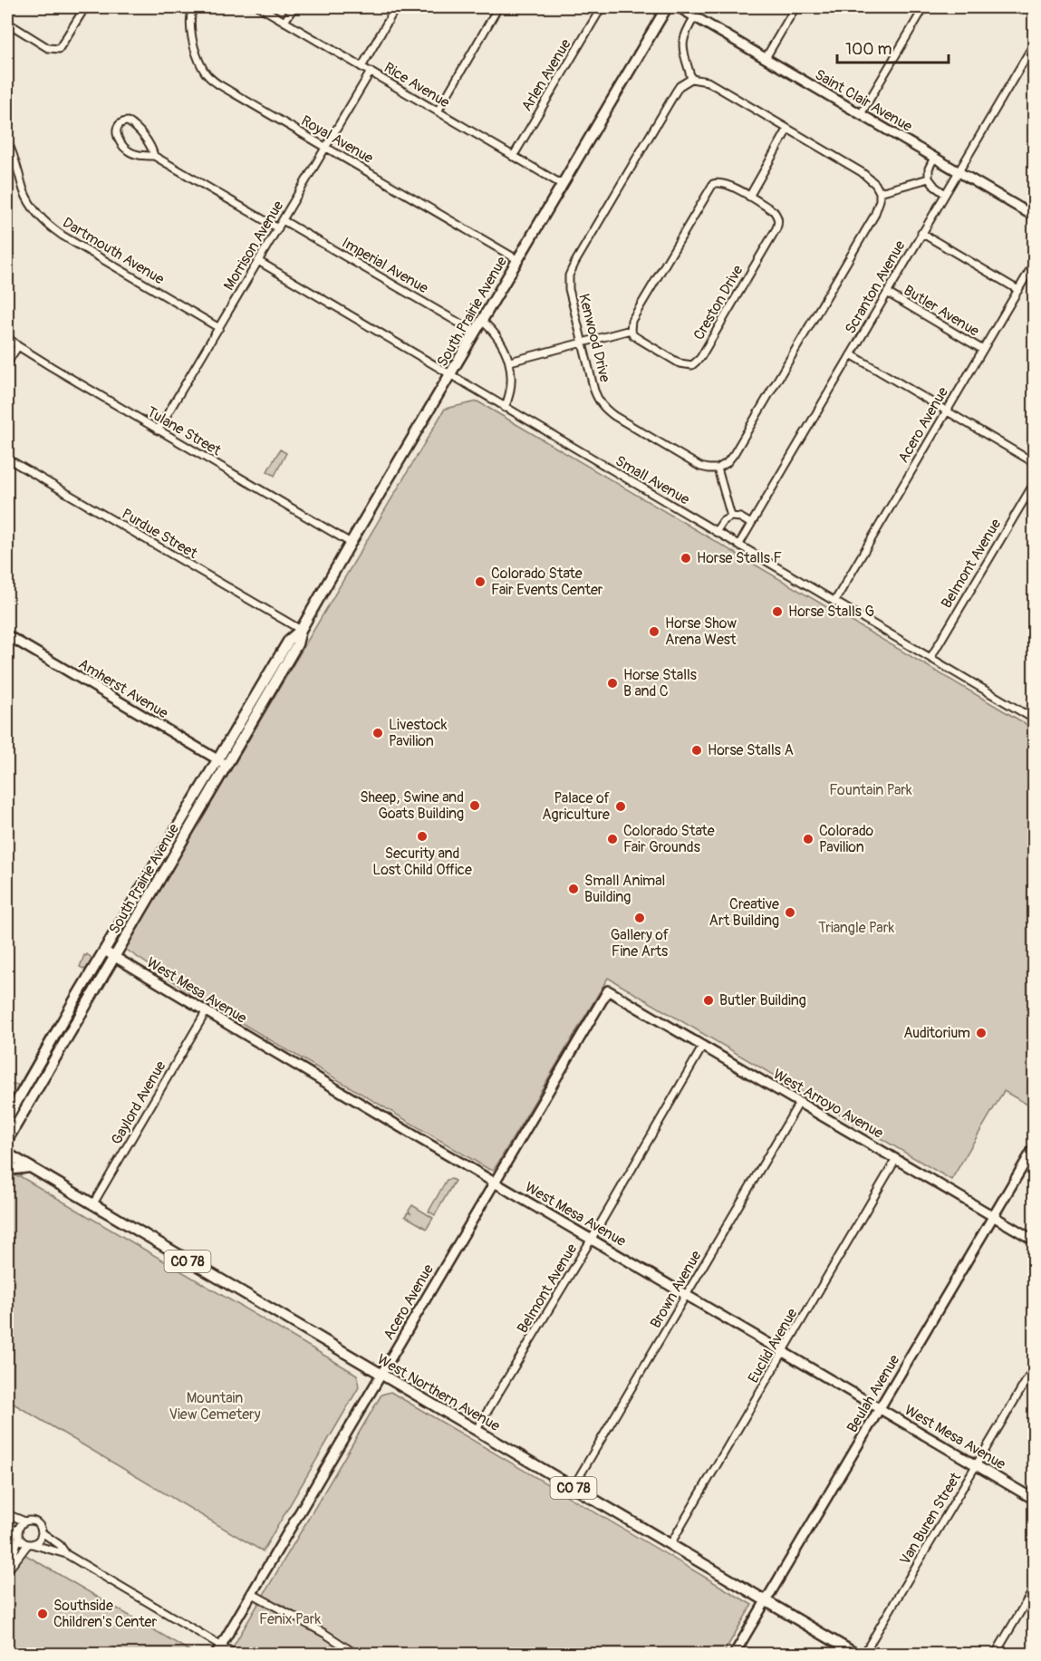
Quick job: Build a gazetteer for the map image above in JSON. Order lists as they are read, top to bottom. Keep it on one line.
{"streets":{"main road":["South Prairie Avenue","CO 78","West Northern Avenue"],"street":["Arlen Avenue","Rice Avenue","Saint Clair Avenue","Royal Avenue","Morrison Avenue","Dartmouth Avenue","Imperial Avenue","Scranton Avenue","Creston Drive","Butler Avenue","Kenwood Drive","Acero Avenue","Tulane Street","Small Avenue","Purdue Street","Belmont Avenue","Amherst Avenue","West Mesa Avenue","Gaylord Avenue","West Arroyo Avenue","Brown Avenue","Euclid Avenue","Beulah Avenue","Van Buren Street"]},"crossings":[["Arlen Avenue","Rice Avenue"],["Rice Avenue","Morrison Avenue"],["Rice Avenue","South Prairie Avenue"],["Saint Clair Avenue","Scranton Avenue"],["Royal Avenue","Morrison Avenue"],["Royal Avenue","South Prairie Avenue"],["Morrison Avenue","Dartmouth Avenue"],["Morrison Avenue","Imperial Avenue"],["Morrison Avenue","Tulane Street"],["Morrison Avenue","Small Avenue"],["Imperial Avenue","South Prairie Avenue"],["Scranton Avenue","Butler Avenue"],["Scranton Avenue","Small Avenue"],["Butler Avenue","Acero Avenue"],["South Prairie Avenue","Tulane Street"],["South Prairie Avenue","Small Avenue"],["South Prairie Avenue","Purdue Street"],["South Prairie Avenue","Amherst Avenue"],["South Prairie Avenue","West Mesa Avenue"],["Acero Avenue","Small Avenue"],["Acero Avenue","West Mesa Avenue"],["Acero Avenue","West Arroyo Avenue"],["Acero Avenue","West Northern Avenue"],["Small Avenue","Belmont Avenue"],["Belmont Avenue","West Mesa Avenue"],["Belmont Avenue","West Arroyo Avenue"],["Belmont Avenue","West Northern Avenue"],["West Mesa Avenue","Gaylord Avenue"],["West Mesa Avenue","Brown Avenue"],["West Mesa Avenue","Euclid Avenue"],["West Mesa Avenue","Beulah Avenue"],["West Mesa Avenue","Van Buren Street"],["Gaylord Avenue","West Northern Avenue"],["West Arroyo Avenue","Brown Avenue"],["West Arroyo Avenue","Euclid Avenue"],["West Arroyo Avenue","Beulah Avenue"],["Brown Avenue","West Northern Avenue"],["Euclid Avenue","West Northern Avenue"],["West Northern Avenue","Beulah Avenue"]],"parks":["Fountain Park","Triangle Park","Mountain View Cemetery","Fenix Park"],"places":["Horse Stalls F","Colorado State Fair Events Center","Horse Stalls G","Horse Show Arena West","Horse Stalls B and C","Livestock Pavilion","Horse Stalls A","Sheep, Swine and Goats Building","Palace of Agriculture","Security and Lost Child Office","Colorado State Fair Grounds","Colorado Pavilion","Small Animal Building","Creative Art Building","Gallery of Fine Arts","Butler Building","Auditorium","Southside Children's Center"],"scale_bar":"100 m"}
